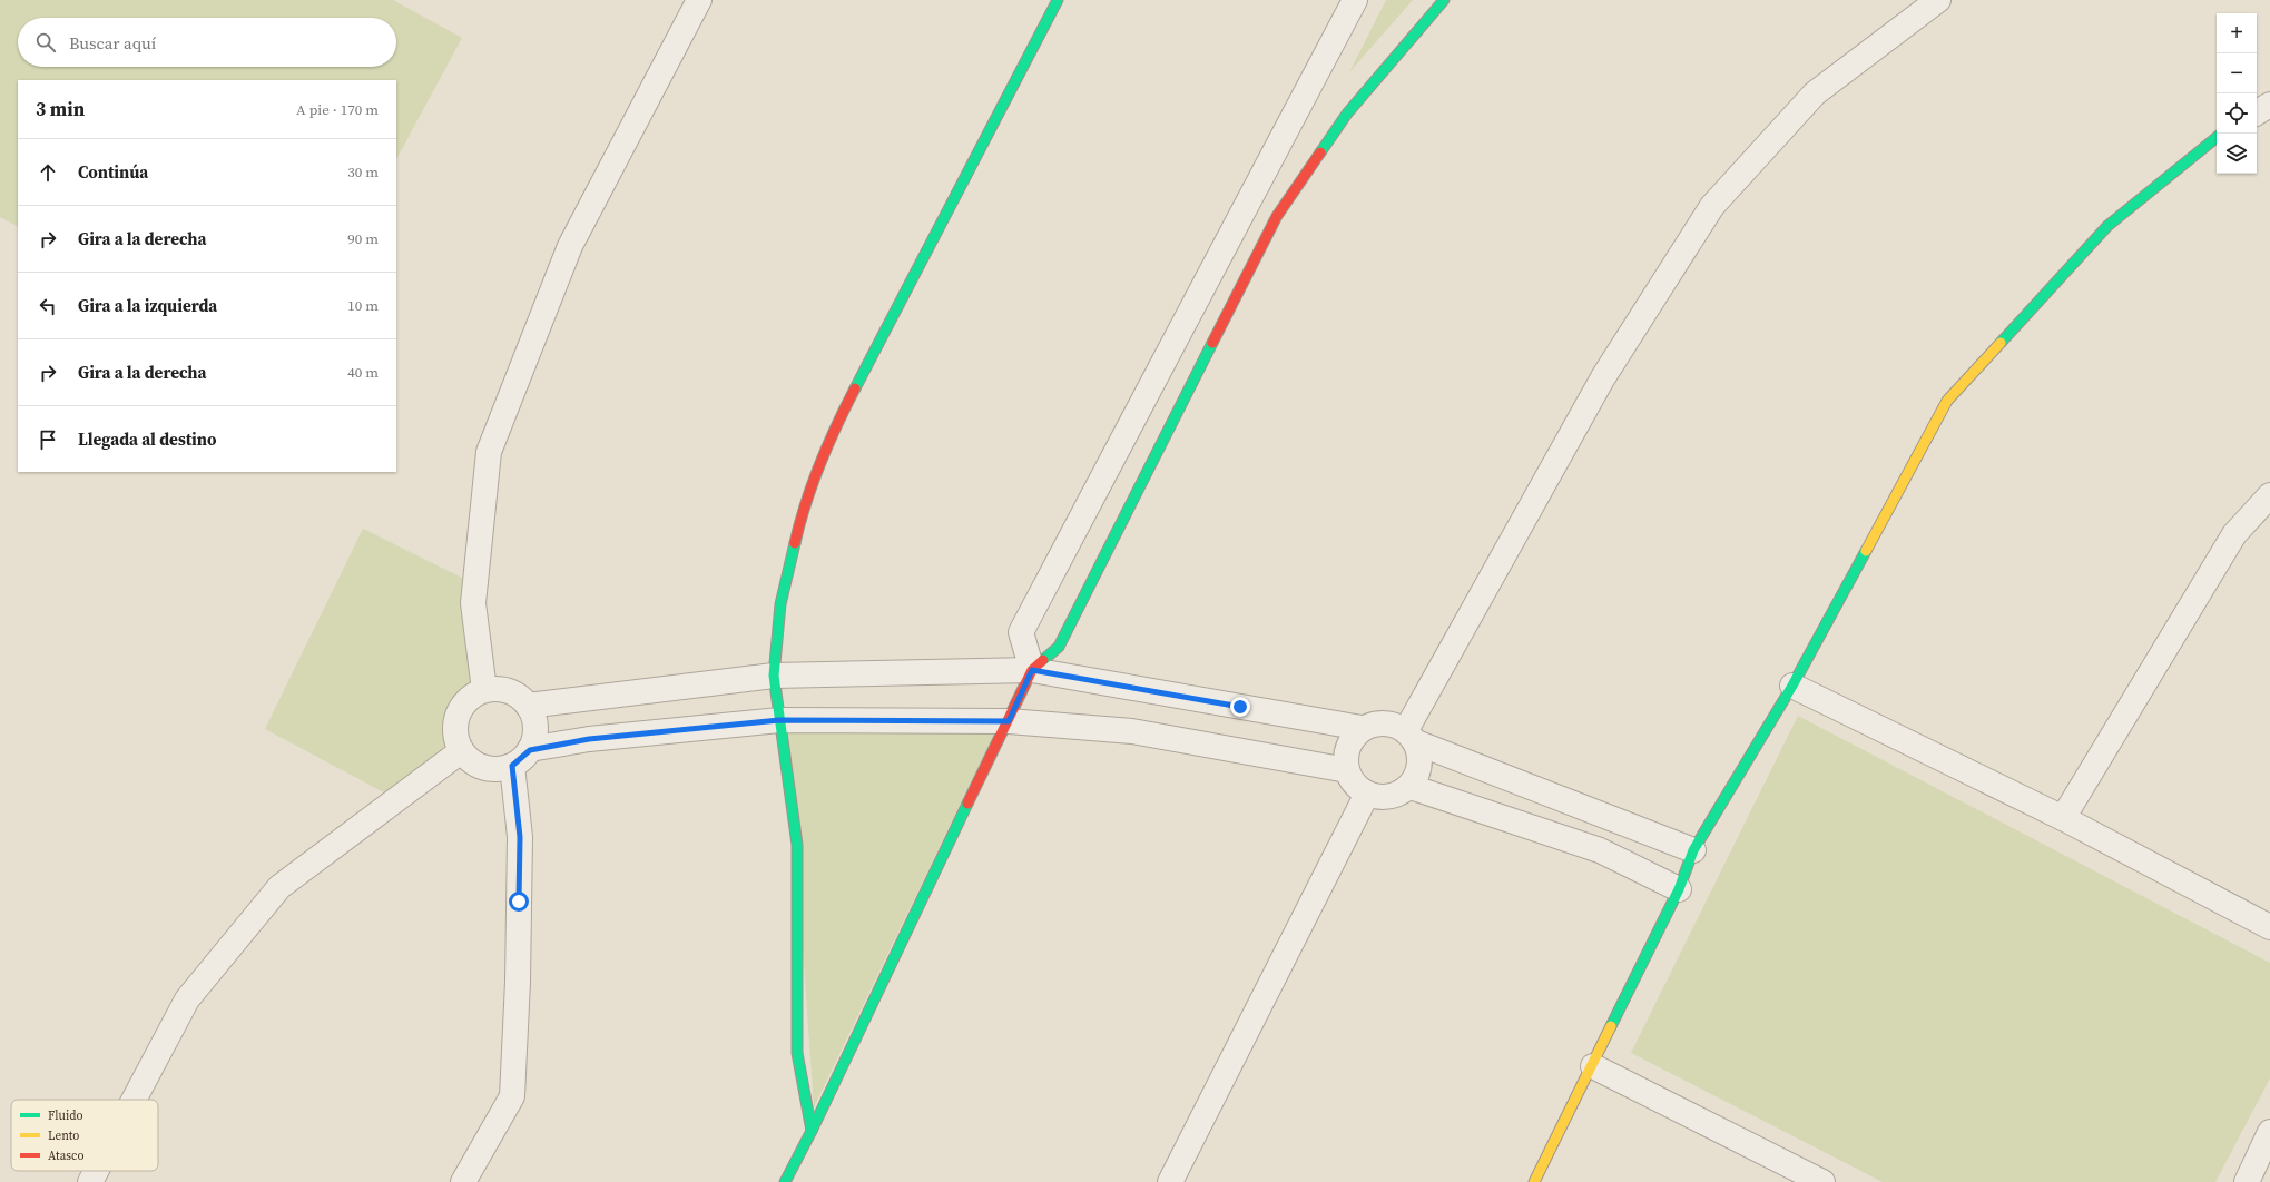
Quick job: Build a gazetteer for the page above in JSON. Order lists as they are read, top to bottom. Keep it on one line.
{"legend":["Fluido","Lento","Atasco"],"page":{"map_buttons":["+","−"],"search":"Buscar aquí","heading":["3 min","A pie · 170 m"],"list":[["Continúa","30 m"],["Gira a la derecha","90 m"],["Gira a la izquierda","10 m"],["Gira a la derecha","40 m"],"Llegada al destino"]}}
